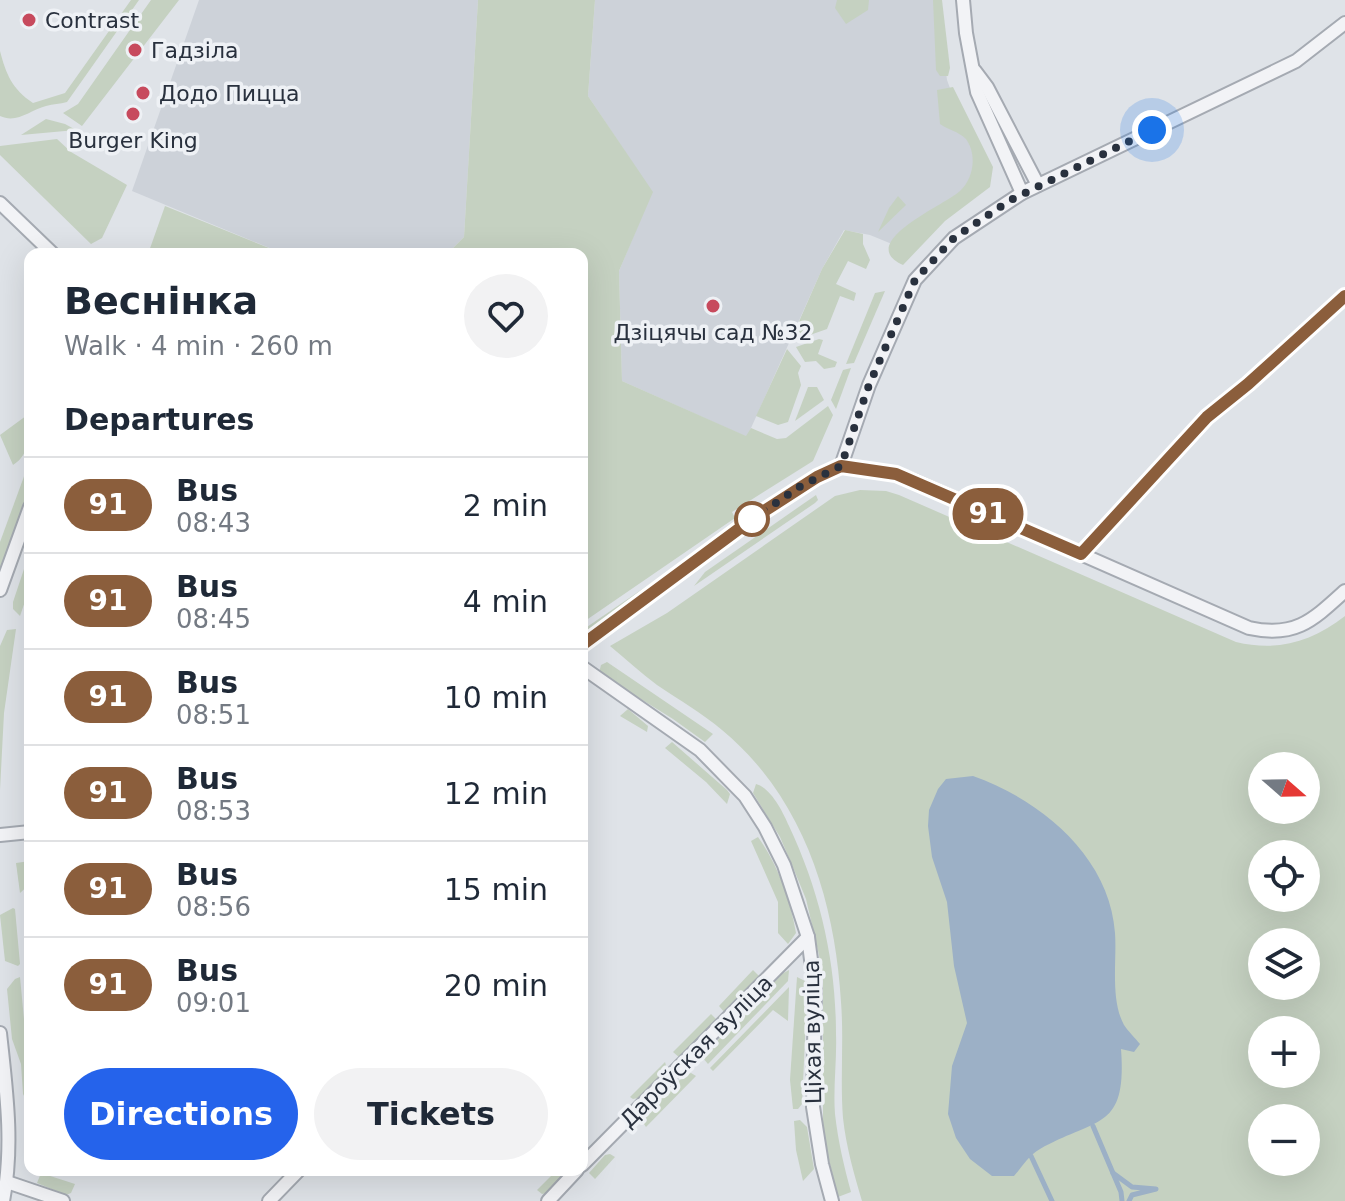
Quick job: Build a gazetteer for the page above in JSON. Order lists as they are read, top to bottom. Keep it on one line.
{"streets":{"street":["Ціхая вуліца","Дароўская вуліца"]},"crossings":[["Ціхая вуліца","Дароўская вуліца"]],"places":["Contrast","Гадзіла","Додо Пицца","Burger King","Дзіцячы сад №32"],"lines":["bus line 91"],"north":"right","page":{"on_map":"91","heading":[["Веснінка","Walk · 4 min · 260 m"],"Departures"],"list":[{"mark":"91","name":"Bus","note":"08:43","value":"2 min"},{"mark":"91","name":"Bus","note":"08:45","value":"4 min"},{"mark":"91","name":"Bus","note":"08:51","value":"10 min"},{"mark":"91","name":"Bus","note":"08:53","value":"12 min"},{"mark":"91","name":"Bus","note":"08:56","value":"15 min"},{"mark":"91","name":"Bus","note":"09:01","value":"20 min"}],"map_buttons":["+","−"],"buttons":["Directions","Tickets"]}}
